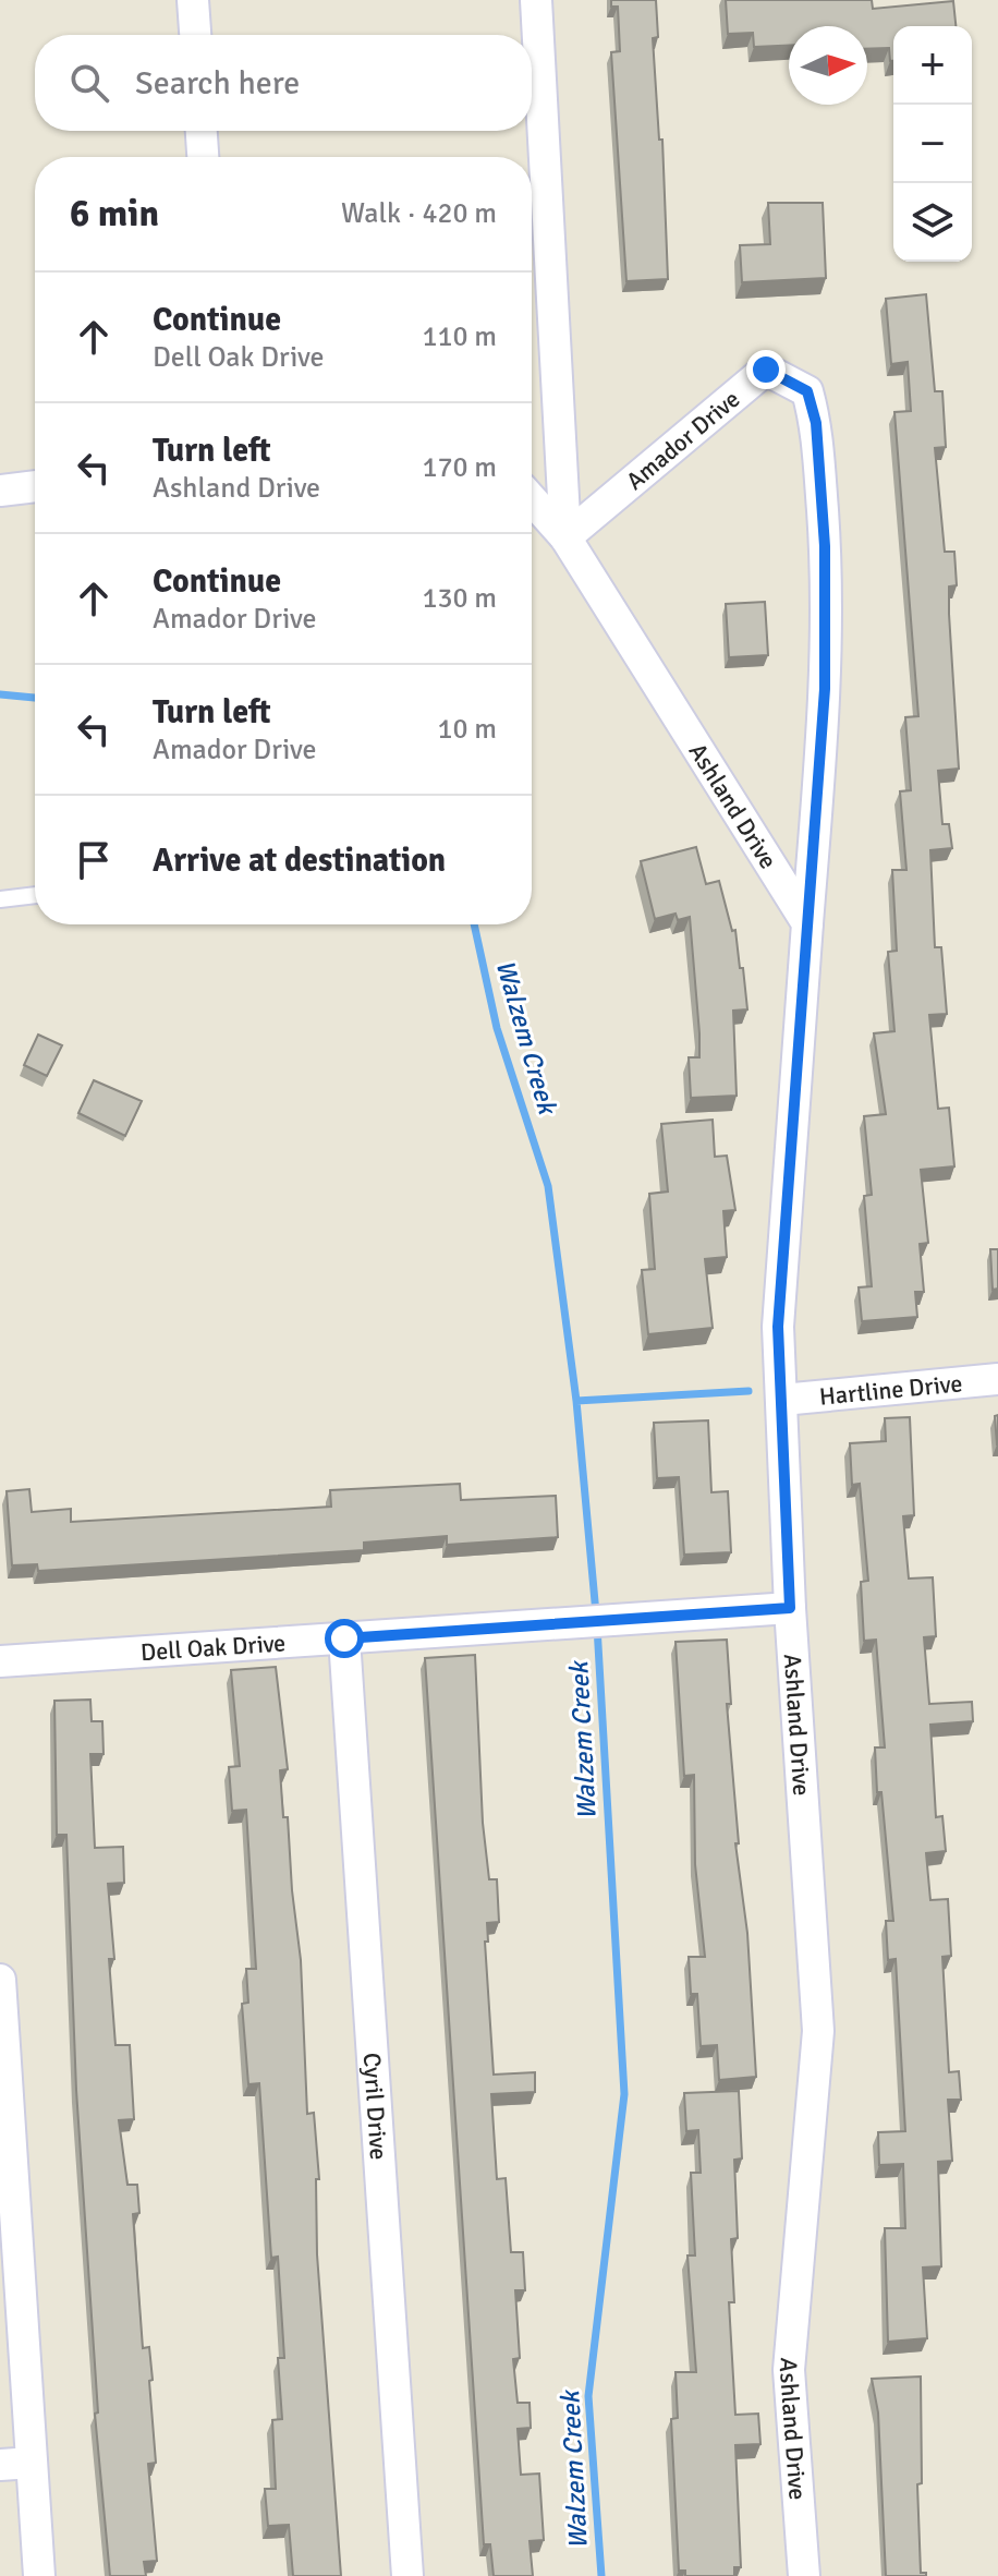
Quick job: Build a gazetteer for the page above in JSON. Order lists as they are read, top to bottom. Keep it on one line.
{"streets":{"street":["Amador Drive","Ashland Drive","Hartline Drive","Dell Oak Drive","Cyril Drive"]},"crossings":[["Amador Drive","Ashland Drive"],["Ashland Drive","Hartline Drive"],["Ashland Drive","Dell Oak Drive"],["Dell Oak Drive","Cyril Drive"]],"water":["Walzem Creek"],"north":"right","page":{"map_buttons":["+","−"],"search":"Search here","heading":["6 min","Walk · 420 m"],"list":[["Continue","Dell Oak Drive","110 m"],["Turn left","Ashland Drive","170 m"],["Continue","Amador Drive","130 m"],["Turn left","Amador Drive","10 m"],"Arrive at destination"]}}
